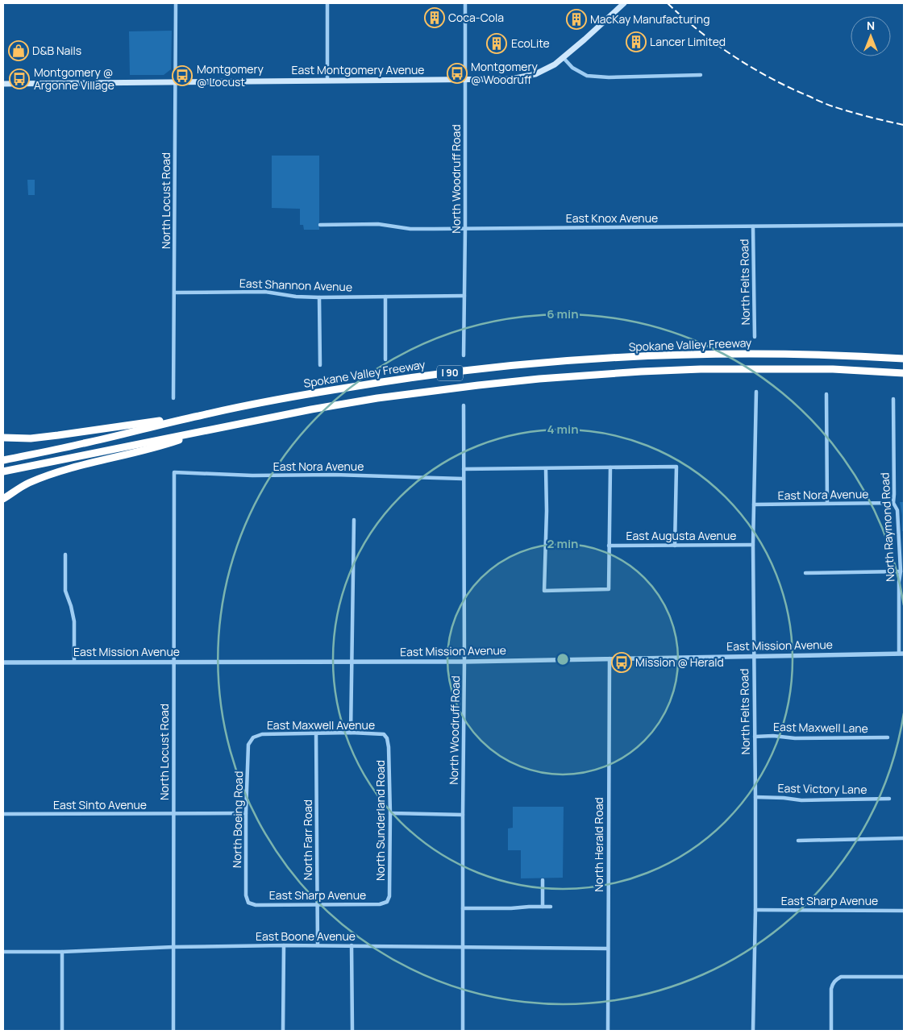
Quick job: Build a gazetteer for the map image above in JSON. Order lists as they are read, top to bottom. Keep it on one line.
{"streets":{"highway":["Spokane Valley Freeway","I 90"],"main road":["East Montgomery Avenue"],"street":["North Woodruff Road","North Locust Road","East Knox Avenue","North Felts Road","East Shannon Avenue","East Nora Avenue","North Raymond Road","East Augusta Avenue","East Mission Avenue","East Maxwell Avenue","East Maxwell Lane","East Victory Lane","East Sinto Avenue","North Boeing Road","North Sunderland Road","North Farr Road","North Herald Road","East Sharp Avenue","East Boone Avenue"]},"crossings":[["East Montgomery Avenue","North Woodruff Road"],["East Montgomery Avenue","North Locust Road"],["North Woodruff Road","East Knox Avenue"],["North Woodruff Road","East Shannon Avenue"],["North Woodruff Road","East Nora Avenue"],["North Woodruff Road","East Mission Avenue"],["North Woodruff Road","East Boone Avenue"],["North Locust Road","East Shannon Avenue"],["North Locust Road","East Nora Avenue"],["North Locust Road","East Mission Avenue"],["North Locust Road","East Sinto Avenue"],["North Locust Road","East Boone Avenue"],["East Knox Avenue","North Felts Road"],["North Felts Road","East Nora Avenue"],["North Felts Road","East Augusta Avenue"],["North Felts Road","East Mission Avenue"],["North Felts Road","East Maxwell Lane"],["North Felts Road","East Victory Lane"],["North Felts Road","East Sharp Avenue"],["East Nora Avenue","North Raymond Road"],["North Raymond Road","East Mission Avenue"],["East Mission Avenue","North Herald Road"],["East Maxwell Avenue","North Boeing Road"],["East Maxwell Avenue","North Sunderland Road"],["East Maxwell Avenue","North Farr Road"],["East Sinto Avenue","North Boeing Road"],["North Boeing Road","East Sharp Avenue"],["North Sunderland Road","East Sharp Avenue"],["North Farr Road","East Sharp Avenue"],["North Farr Road","East Boone Avenue"],["North Herald Road","East Boone Avenue"]],"places":{"building":["Coca-Cola","MacKay Manufacturing","Lancer Limited","EcoLite"],"shop":["D&B Nails"],"bus stop":["Montgomery @ Woodruff","Montgomery @ Locust","Montgomery @ Argonne Village","Mission @ Herald"]},"north":"top","rings":["6 min","4 min","2 min"]}
